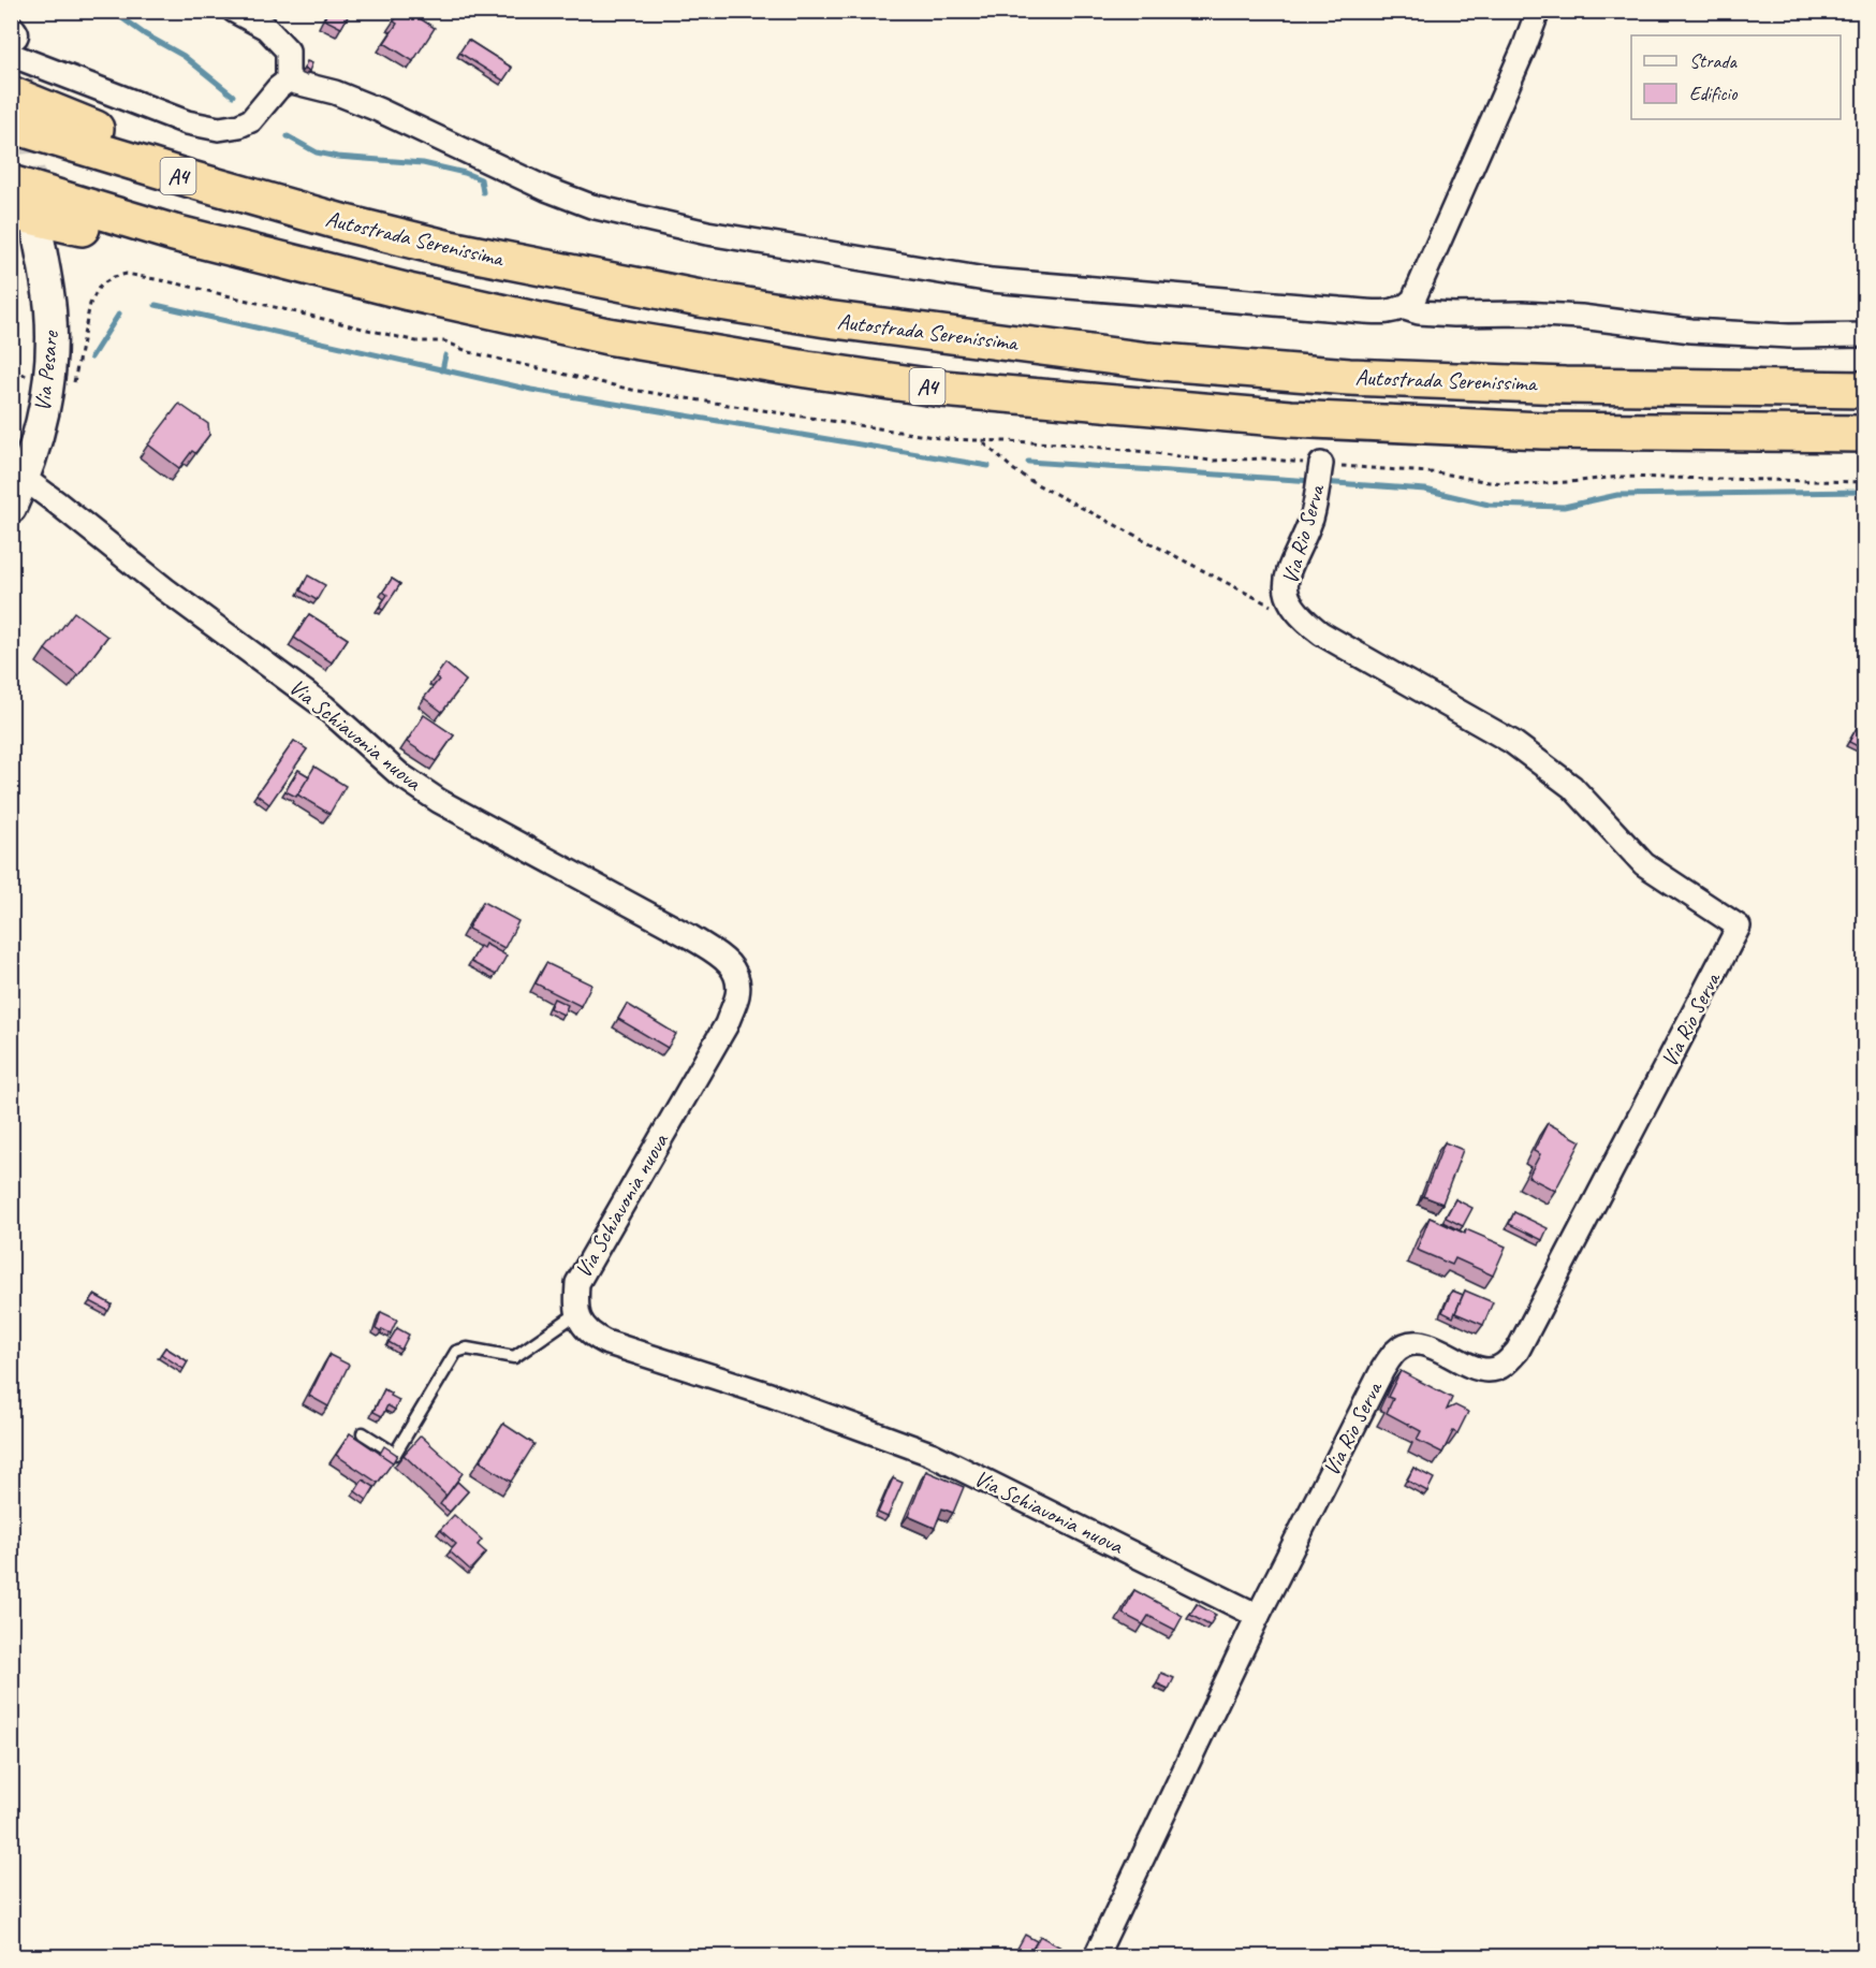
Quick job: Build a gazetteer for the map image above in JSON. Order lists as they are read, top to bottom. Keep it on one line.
{"streets":{"highway":["A4","Autostrada Serenissima"],"street":["Via Pesare","Via Rio Serva","Via Schiavonia nuova"]},"crossings":[["Via Pesare","Via Schiavonia nuova"],["Via Rio Serva","Via Schiavonia nuova"]],"legend":["Strada","Edificio"]}
